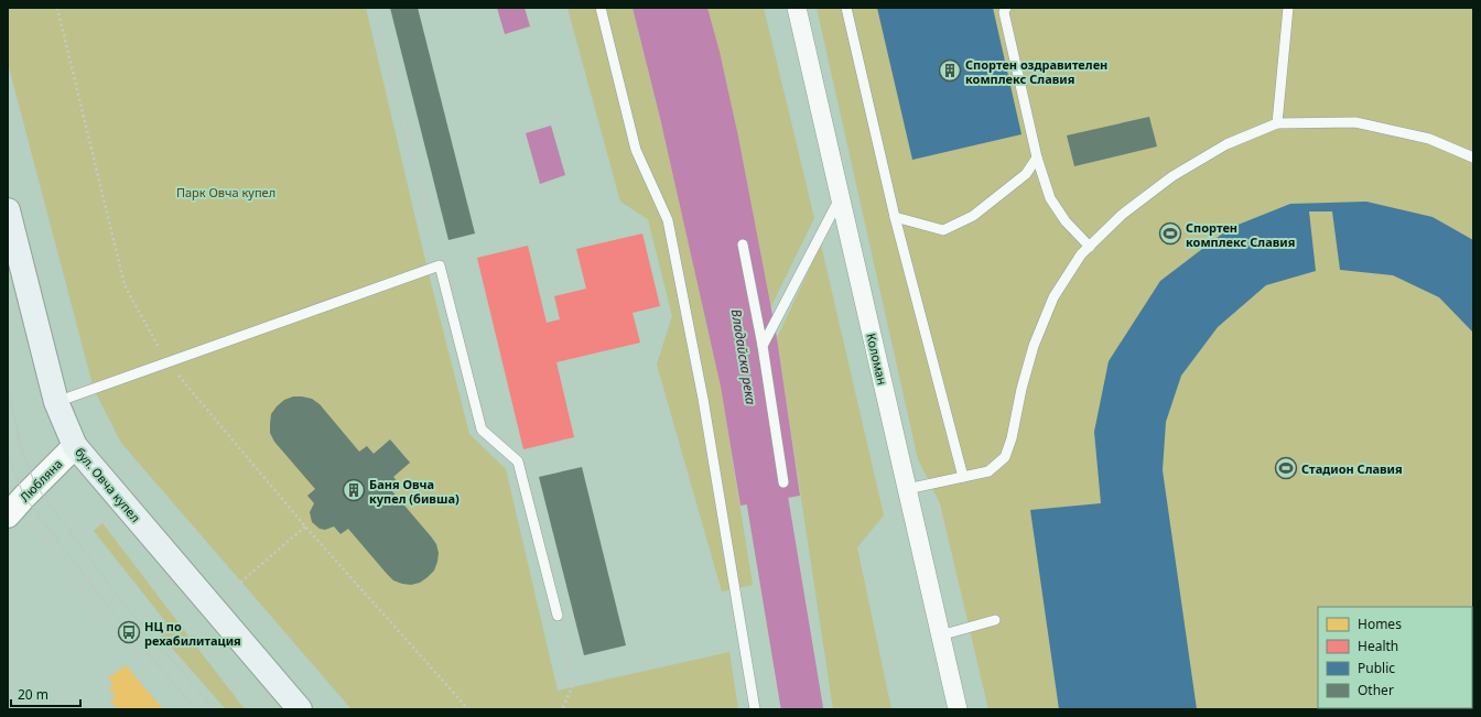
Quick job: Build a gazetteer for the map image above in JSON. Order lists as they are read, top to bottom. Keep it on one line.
{"streets":{"main road":["бул. Овча купел"],"street":["Коломан","Любляна"]},"crossings":[["Любляна","бул. Овча купел"]],"water":["Владайска река"],"parks":["Парк Овча купел"],"places":{"building":["Спортен оздравителен комплекс Славия","Баня Овча купел (бивша)"],"sports":["Спортен комплекс Славия","Стадион Славия"],"bus stop":["НЦ по рехабилитация"]},"legend":["Homes","Health","Public","Other"],"scale_bar":"20 m"}
